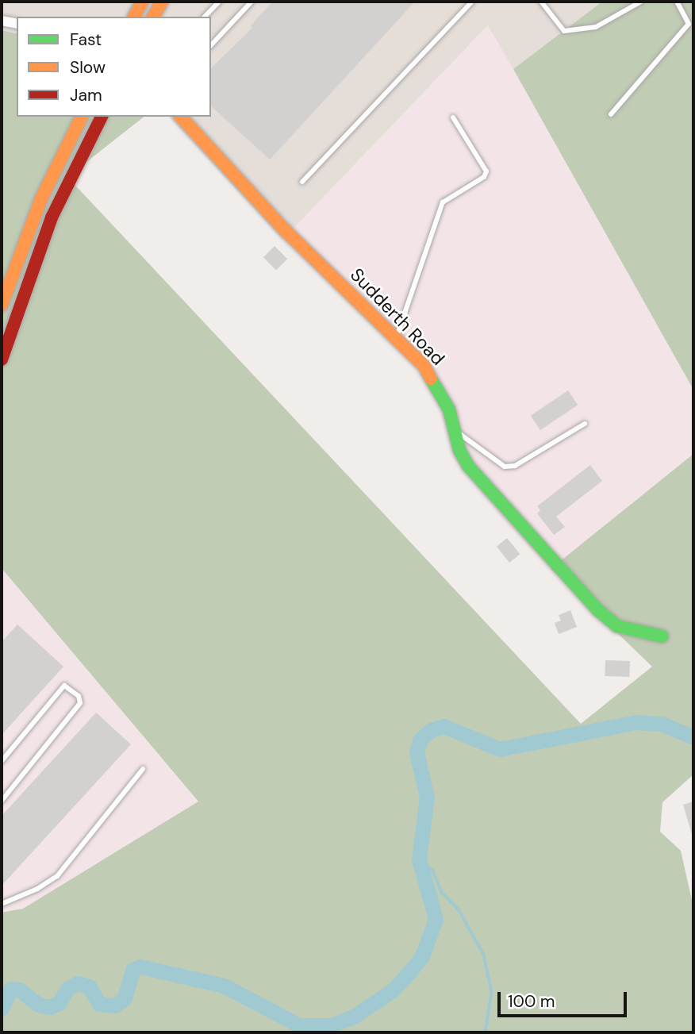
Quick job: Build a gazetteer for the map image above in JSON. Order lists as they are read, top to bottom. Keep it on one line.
{"streets":{"street":["Sudderth Road"]},"legend":["Fast","Slow","Jam"],"scale_bar":"100 m"}
